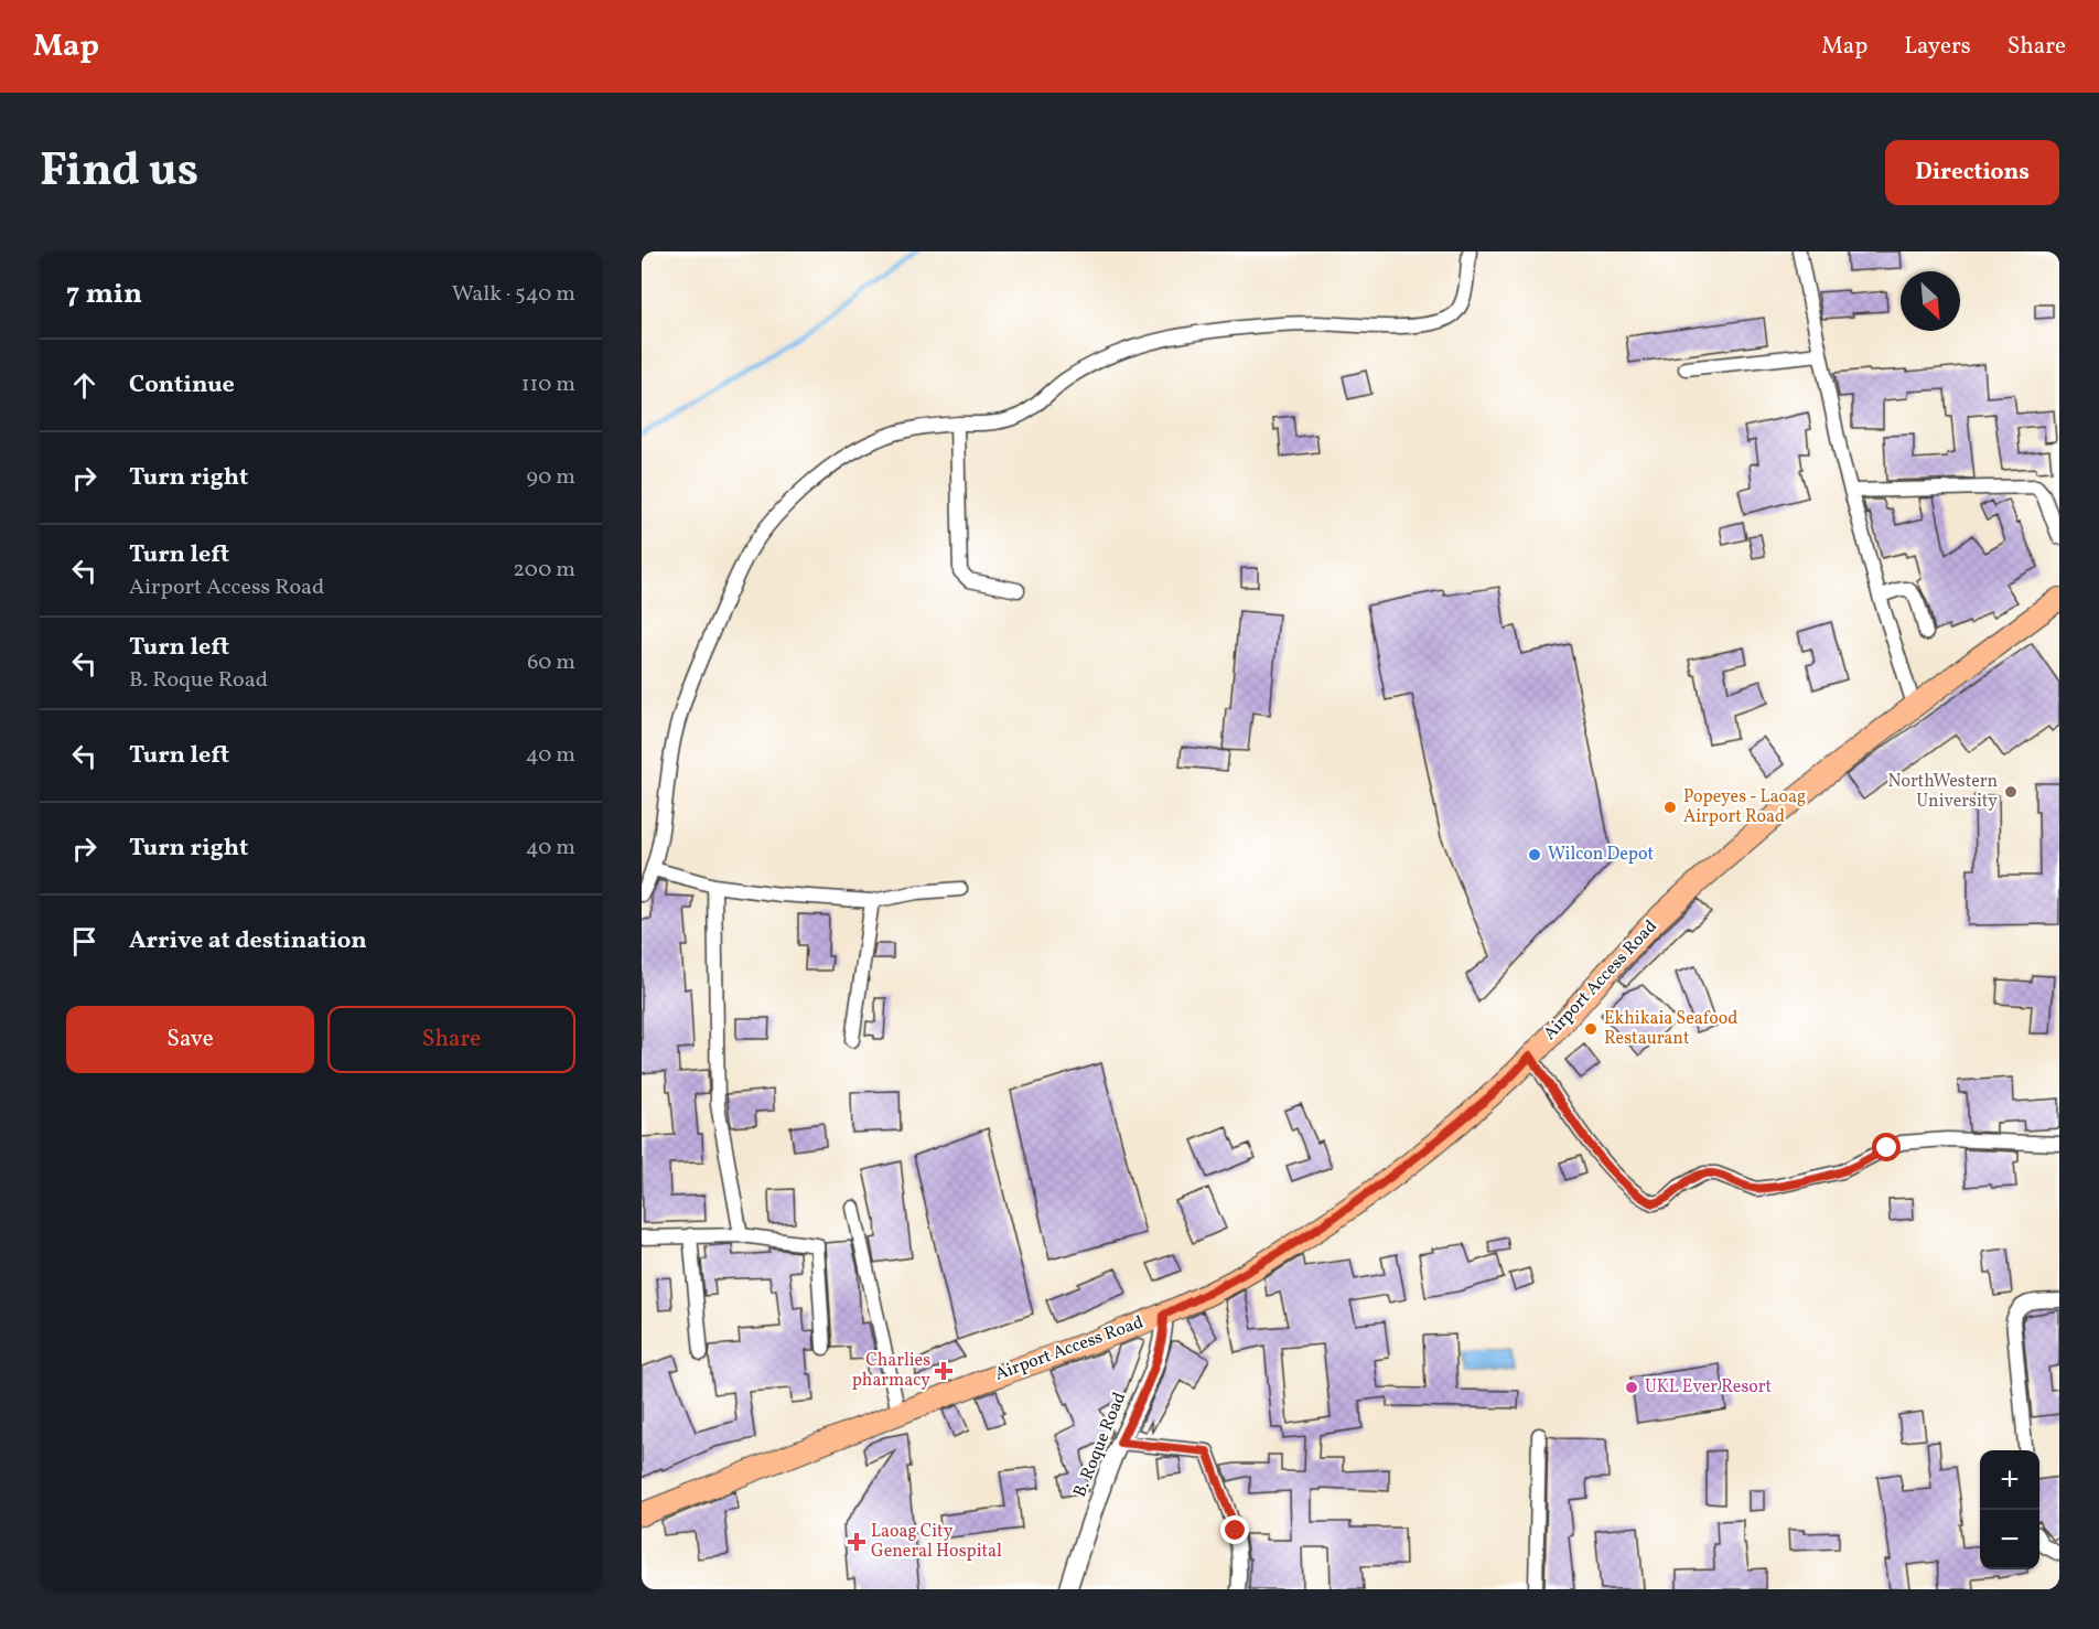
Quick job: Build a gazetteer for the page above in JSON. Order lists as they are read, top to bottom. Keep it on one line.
{"streets":{"main road":["Airport Access Road"],"street":["B. Roque Road"]},"crossings":[["Airport Access Road","B. Roque Road"]],"places":{"other":["NorthWestern University","Popeyes - Laoag Airport Road","Wilcon Depot","Ekhikaia Seafood Restaurant","UKL Ever Resort"],"health":["Charlies pharmacy","Laoag City General Hospital"]},"north":"bottom right","page":{"header":"Map","nav":["Map","Layers","Share"],"title":"Find us","buttons":["Directions",["Save","Share"]],"heading":["7 min","Walk · 540 m"],"list":[["Continue","110 m"],["Turn right","90 m"],["Turn left","Airport Access Road","200 m"],["Turn left","B. Roque Road","60 m"],["Turn left","40 m"],["Turn right","40 m"],"Arrive at destination"],"map_buttons":["+","−"]}}
